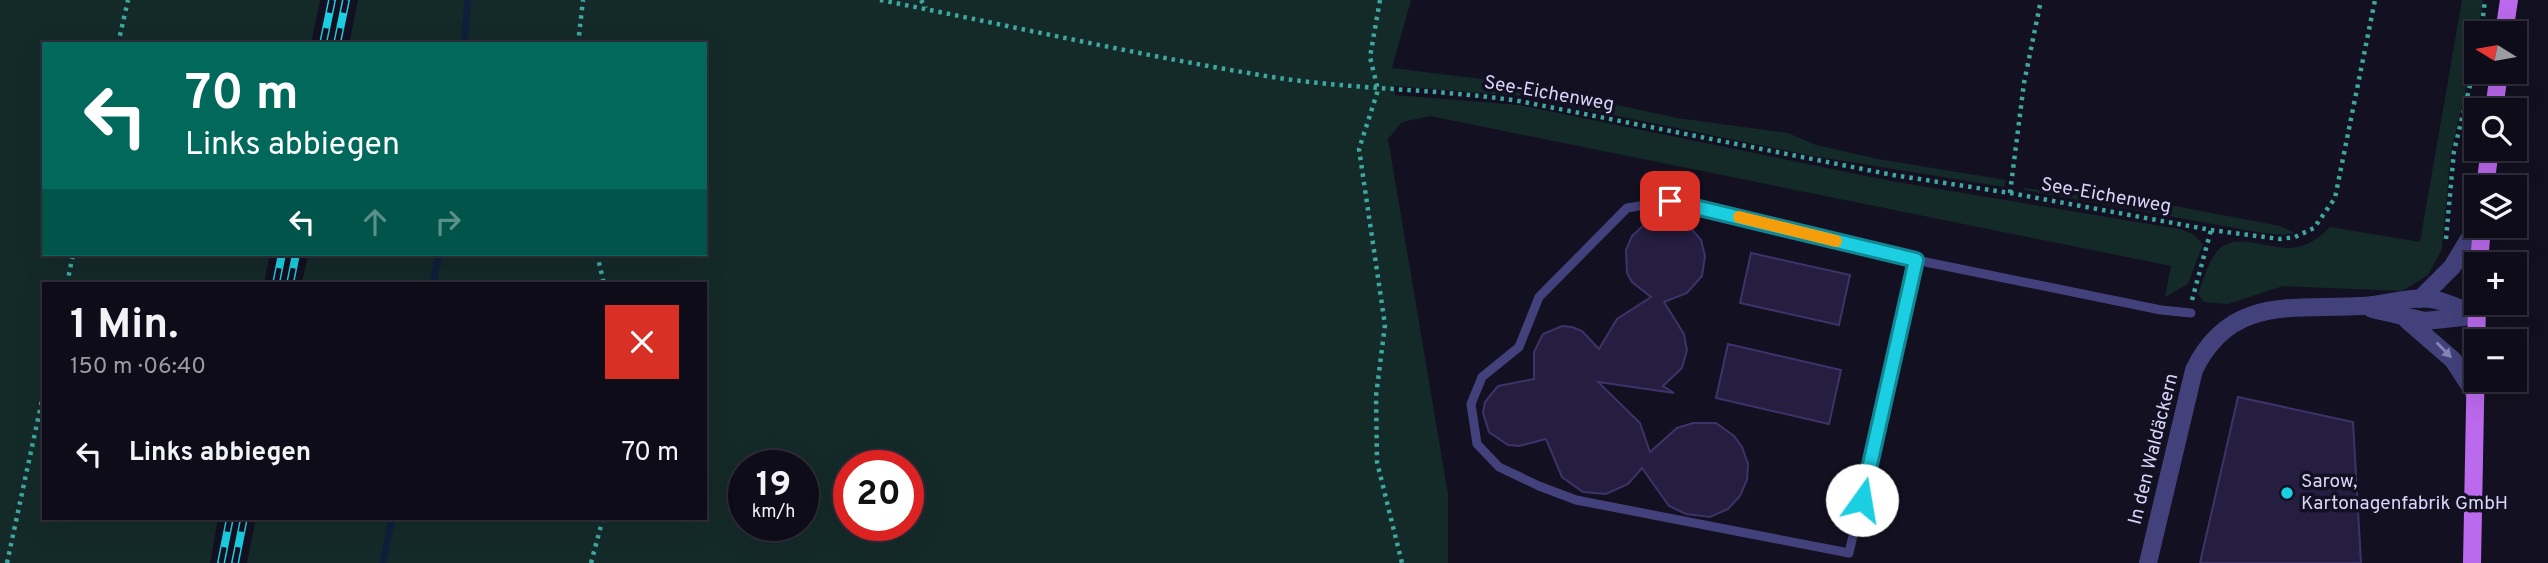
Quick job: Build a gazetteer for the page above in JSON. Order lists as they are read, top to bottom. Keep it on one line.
{"streets":{"street":["In den Waldäckern"],"path":["See-Eichenweg"]},"places":["Sarow, Kartonagenfabrik GmbH"],"north":"left","page":{"map_buttons":["+","−"],"turn":["70 m","Links abbiegen"],"heading":["1 Min.","150 m · 06:40"],"list":[{"name":"Links abbiegen","value":"70 m"}],"speed":"19 km/h","limit":"20"}}
